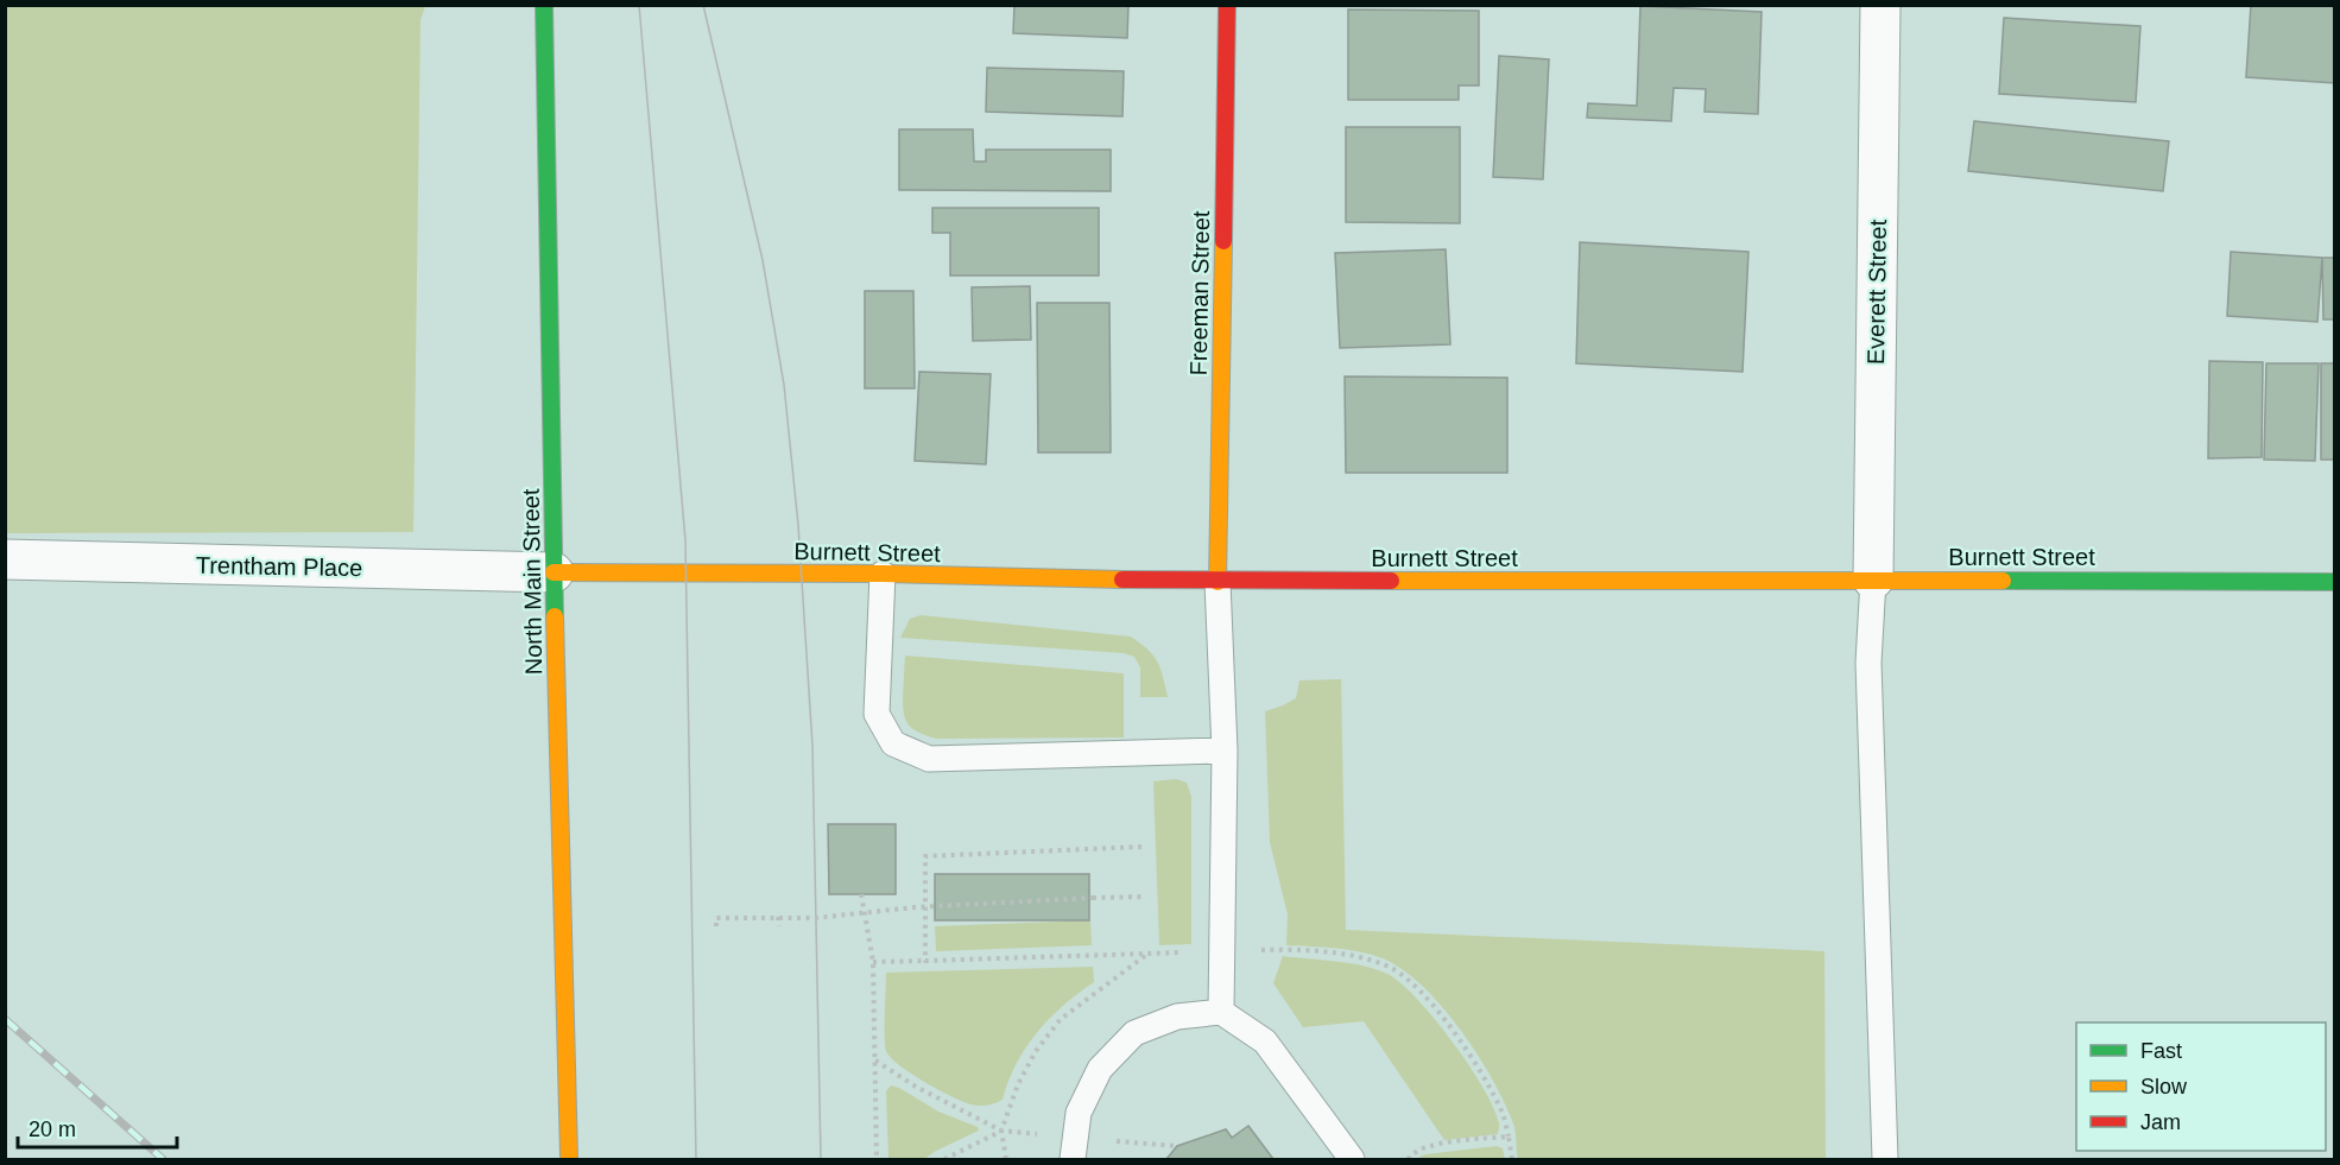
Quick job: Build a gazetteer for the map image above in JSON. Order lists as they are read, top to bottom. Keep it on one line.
{"streets":{"street":["Everett Street","Freeman Street","Burnett Street","Trentham Place","North Main Street"]},"crossings":[["Everett Street","Burnett Street"],["Freeman Street","Burnett Street"],["Burnett Street","Trentham Place"],["Burnett Street","North Main Street"],["Trentham Place","North Main Street"]],"legend":["Fast","Slow","Jam"],"scale_bar":"20 m"}
